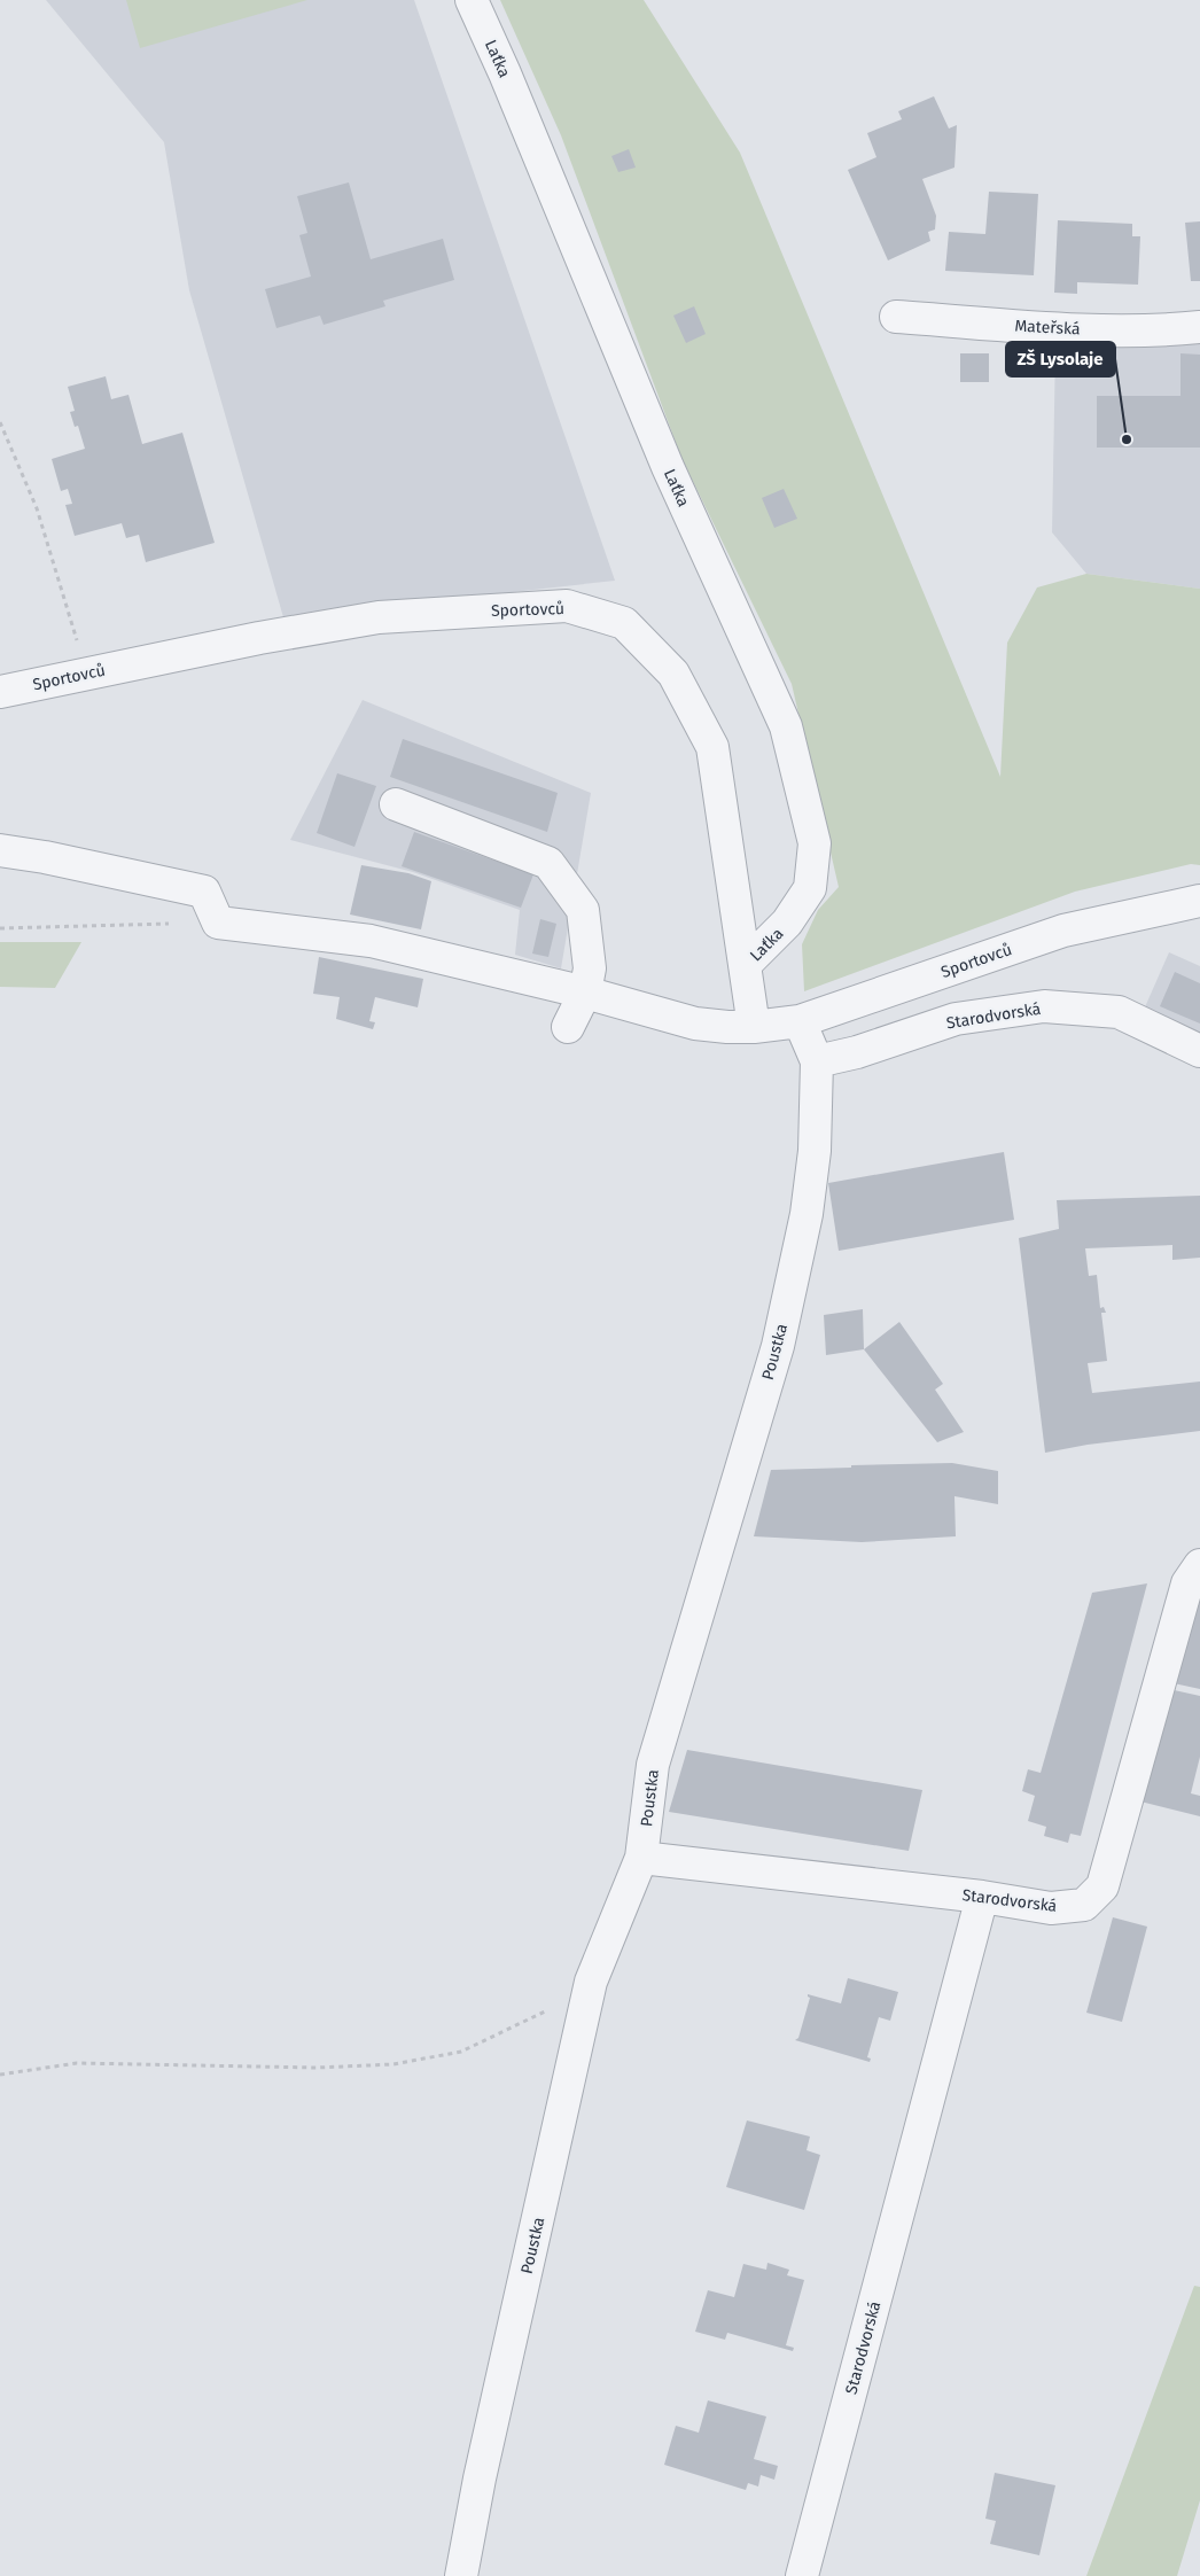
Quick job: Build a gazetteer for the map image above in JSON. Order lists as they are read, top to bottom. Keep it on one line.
{"streets":{"street":["Laťka","Mateřská","Sportovců","Starodvorská","Poustka"]},"crossings":[["Laťka","Sportovců"],["Sportovců","Poustka"],["Starodvorská","Poustka"]],"places":["ZŠ Lysolaje"]}
